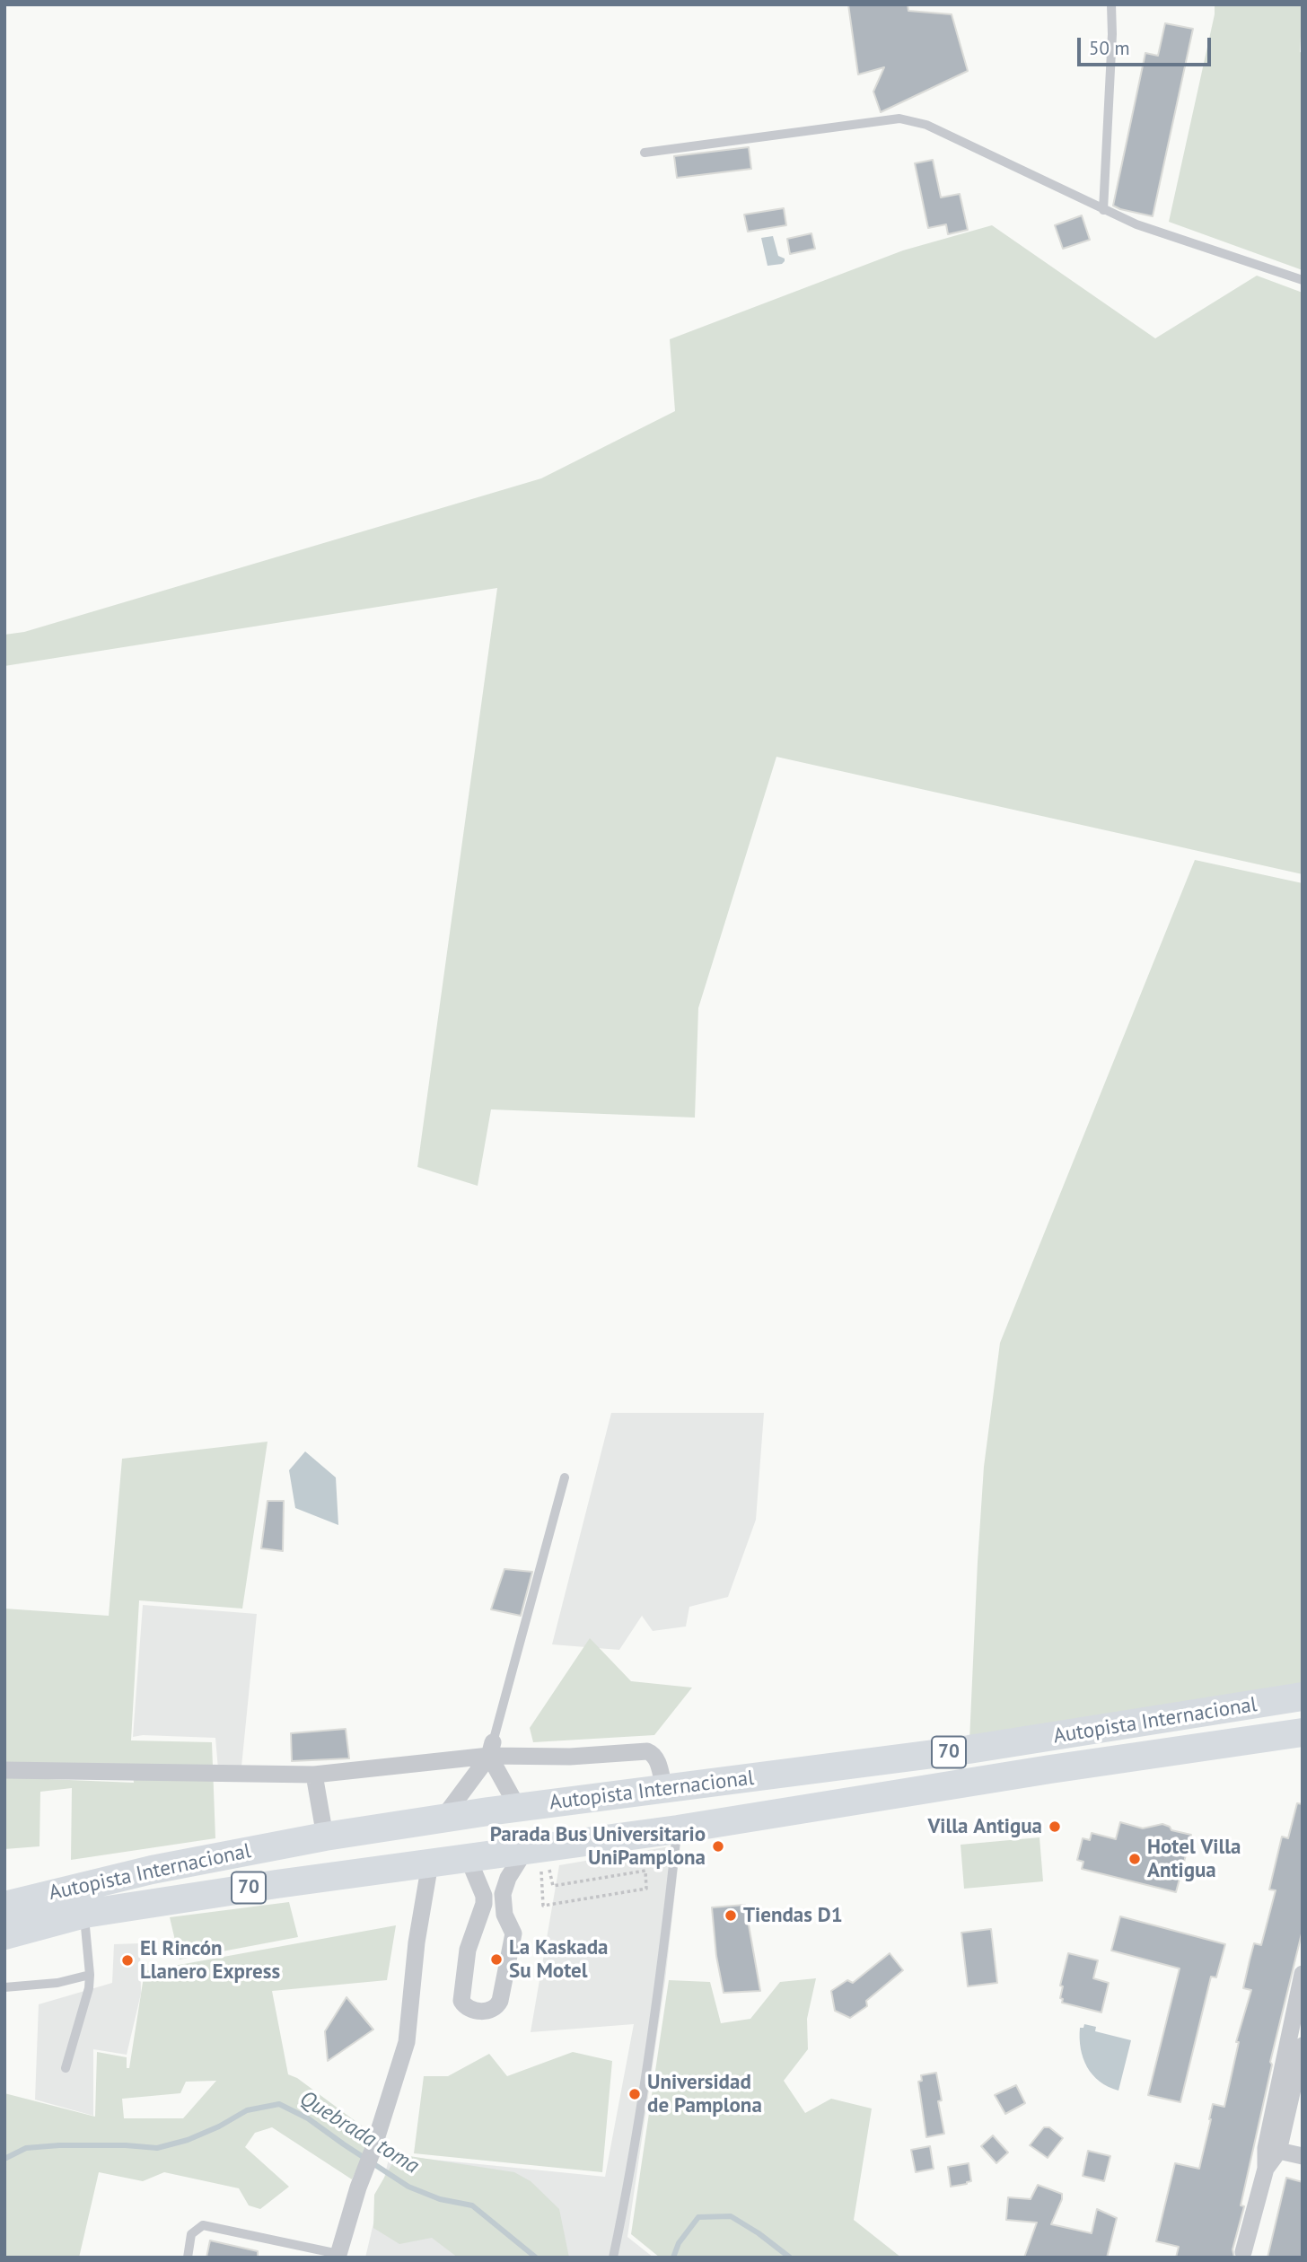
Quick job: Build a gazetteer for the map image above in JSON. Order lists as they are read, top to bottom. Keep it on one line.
{"streets":{"highway":["Autopista Internacional","70"]},"water":["Quebrada toma"],"places":["Villa Antigua","Parada Bus Universitario UniPamplona","Hotel Villa Antigua","Tiendas D1","La Kaskada Su Motel","El Rincón Llanero Express","Universidad de Pamplona"],"scale_bar":"50 m"}
